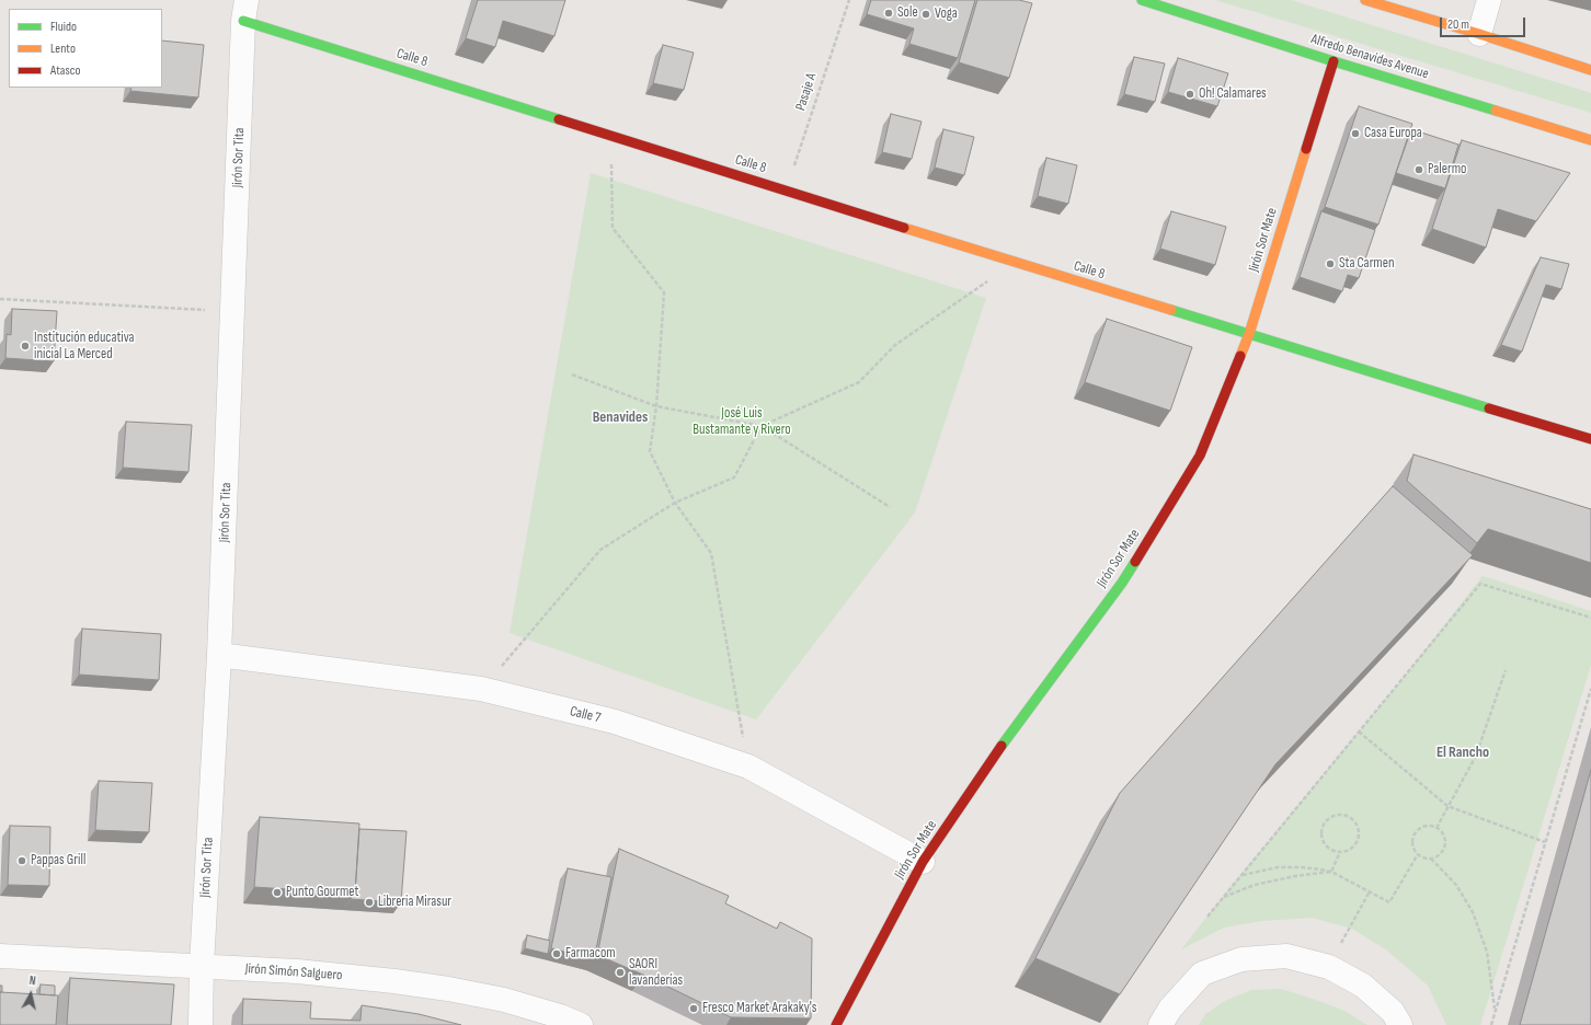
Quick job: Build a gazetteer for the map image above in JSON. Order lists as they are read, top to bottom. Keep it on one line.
{"streets":{"street":["Alfredo Benavides Avenue","Calle 8","Jirón Sor Tita","Jirón Sor Mate","Calle 7","Jirón Simón Salguero"],"path":["Pasaje A"]},"crossings":[["Alfredo Benavides Avenue","Jirón Sor Mate"],["Calle 8","Pasaje A"],["Calle 8","Jirón Sor Tita"],["Calle 8","Jirón Sor Mate"],["Jirón Sor Tita","Calle 7"],["Jirón Sor Tita","Jirón Simón Salguero"],["Jirón Sor Mate","Calle 7"]],"districts":["Benavides","El Rancho"],"parks":["José Luis Bustamante y Rivero"],"places":["Sole","Voga","Oh! Calamares","Casa Europa","Palermo","Sta Carmen","Institución educativa inicial La Merced","Pappas Grill","Punto Gourmet","Libreria Mirasur","Farmacom","SAORI lavanderías","Fresco Market Arakaky's"],"legend":["Fluido","Lento","Atasco"],"scale_bar":"20 m","north":"top"}
